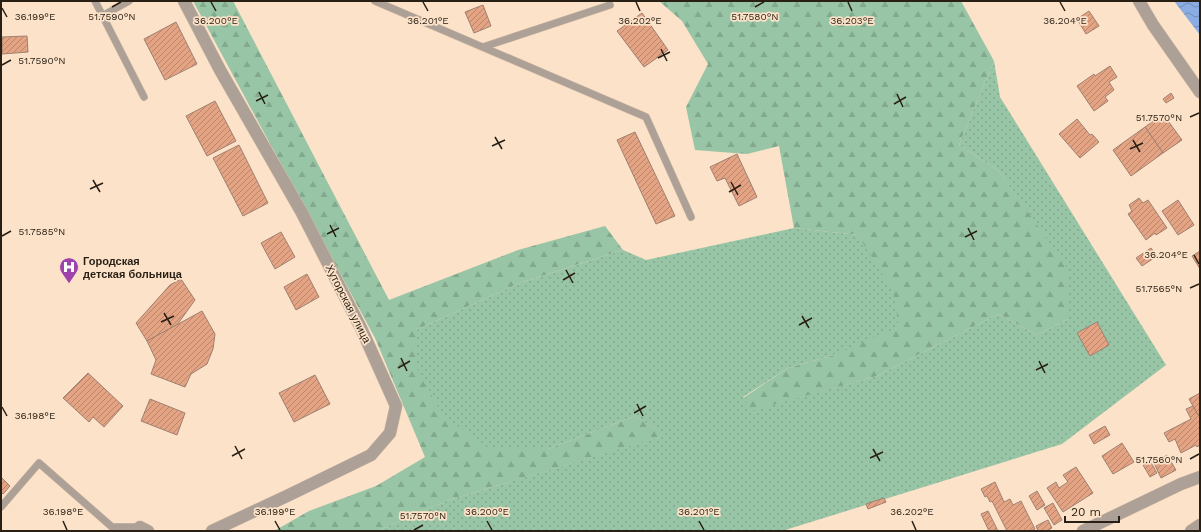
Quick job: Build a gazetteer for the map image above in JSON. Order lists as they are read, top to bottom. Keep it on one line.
{"streets":{"street":["Хуторская улица"]},"places":{"hospital":["Городская детская больница"]},"scale_bar":"20 m","coordinates":["36.199°E","51.7590°N","51.7580°N","36.200°E","36.201°E","36.202°E","36.203°E","36.204°E","51.7570°N","51.7585°N","51.7565°N","36.198°E","51.7560°N"]}
